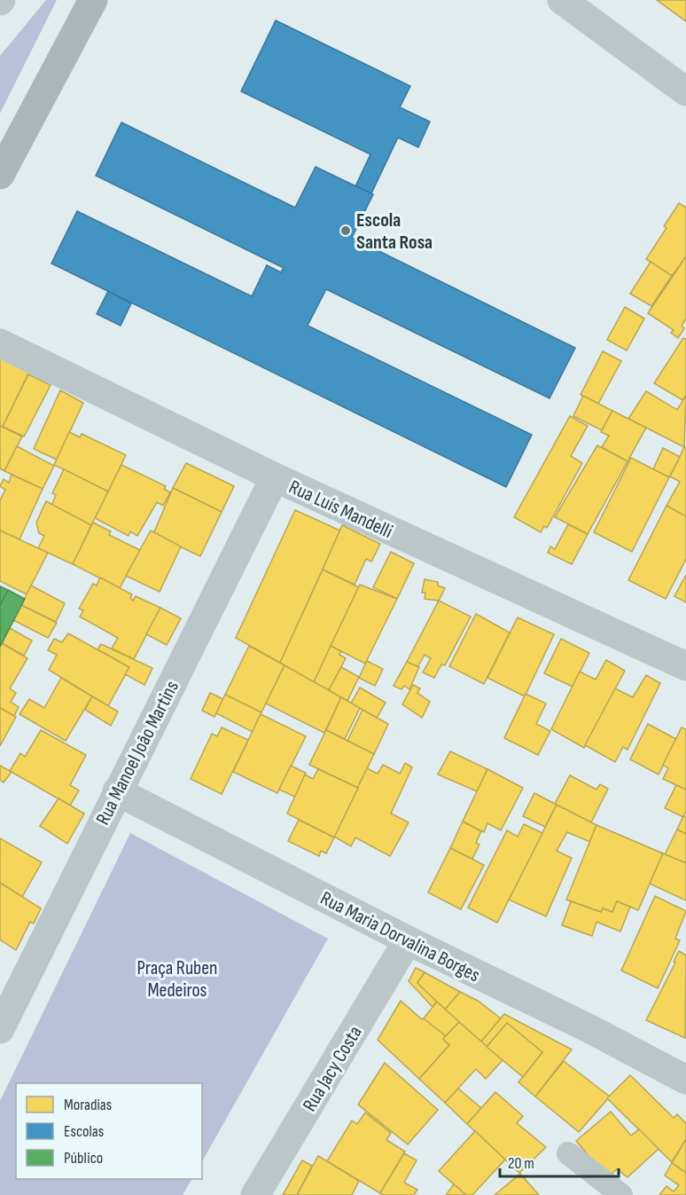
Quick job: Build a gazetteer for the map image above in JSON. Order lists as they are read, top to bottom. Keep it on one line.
{"streets":{"street":["Rua Luís Mandelli","Rua Manoel João Martins","Rua Maria Dorvalina Borges","Rua Jacy Costa"]},"crossings":[["Rua Luís Mandelli","Rua Manoel João Martins"],["Rua Manoel João Martins","Rua Maria Dorvalina Borges"],["Rua Maria Dorvalina Borges","Rua Jacy Costa"]],"parks":["Praça Ruben Medeiros"],"places":["Escola Santa Rosa"],"legend":["Moradias","Escolas","Público"],"scale_bar":"20 m"}
